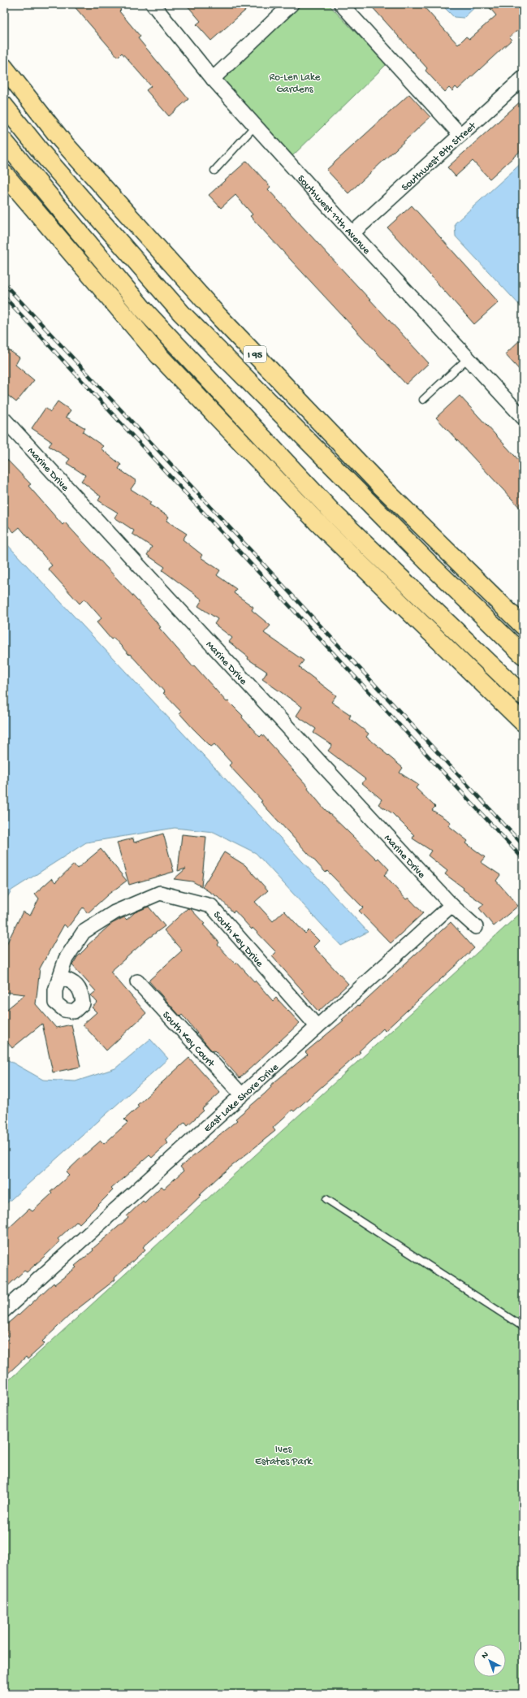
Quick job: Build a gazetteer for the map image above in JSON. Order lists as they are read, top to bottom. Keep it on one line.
{"streets":{"highway":["I 95"],"street":["Southwest 8th Street","Southwest 11th Avenue","Marine Drive","South Key Drive","South Key Court","East Lake Shore Drive"]},"crossings":[["Southwest 8th Street","Southwest 11th Avenue"],["Marine Drive","East Lake Shore Drive"],["South Key Drive","East Lake Shore Drive"],["South Key Court","East Lake Shore Drive"]],"parks":["Ro-Len Lake Gardens","Ives Estates Park"],"north":"top left"}
